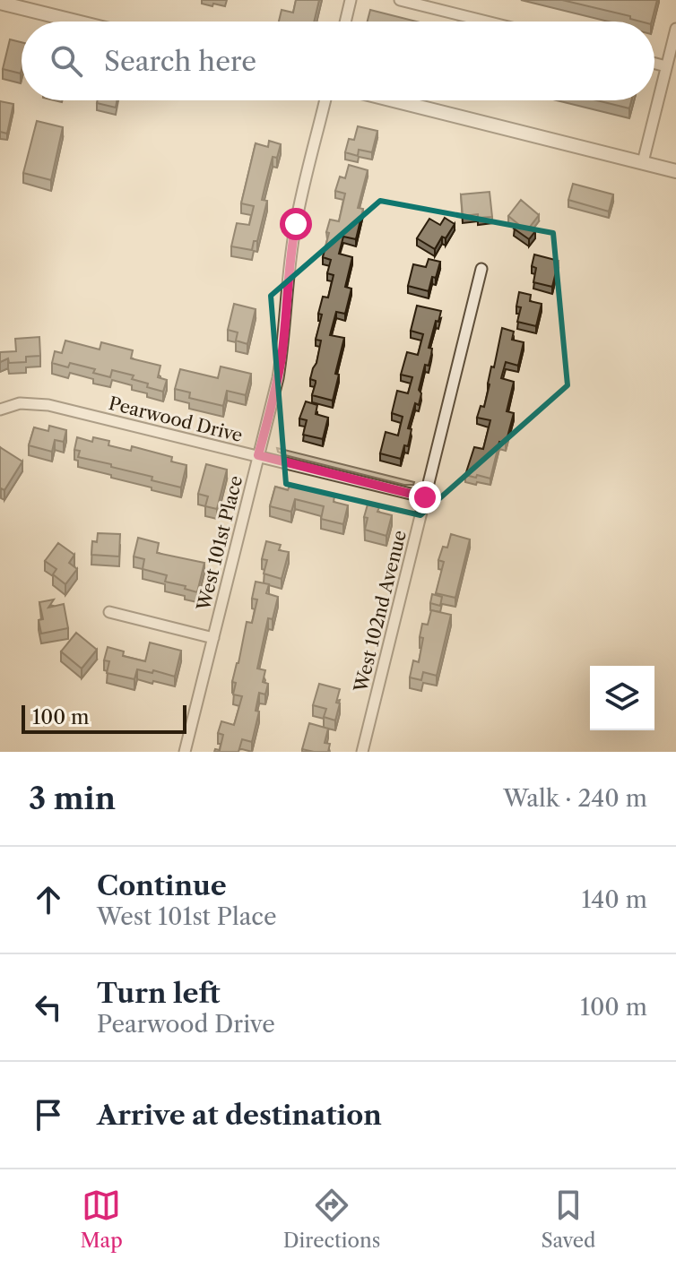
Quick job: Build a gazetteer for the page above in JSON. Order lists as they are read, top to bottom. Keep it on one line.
{"streets":{"street":["Pearwood Drive","West 101st Place","West 102nd Avenue"]},"crossings":[["Pearwood Drive","West 101st Place"],["Pearwood Drive","West 102nd Avenue"]],"scale_bar":"100 m","page":{"search":"Search here","scale":"100 m","heading":["3 min","Walk · 240 m"],"list":[["Continue","West 101st Place","140 m"],["Turn left","Pearwood Drive","100 m"],"Arrive at destination"],"nav":["Map","Directions","Saved"]}}
